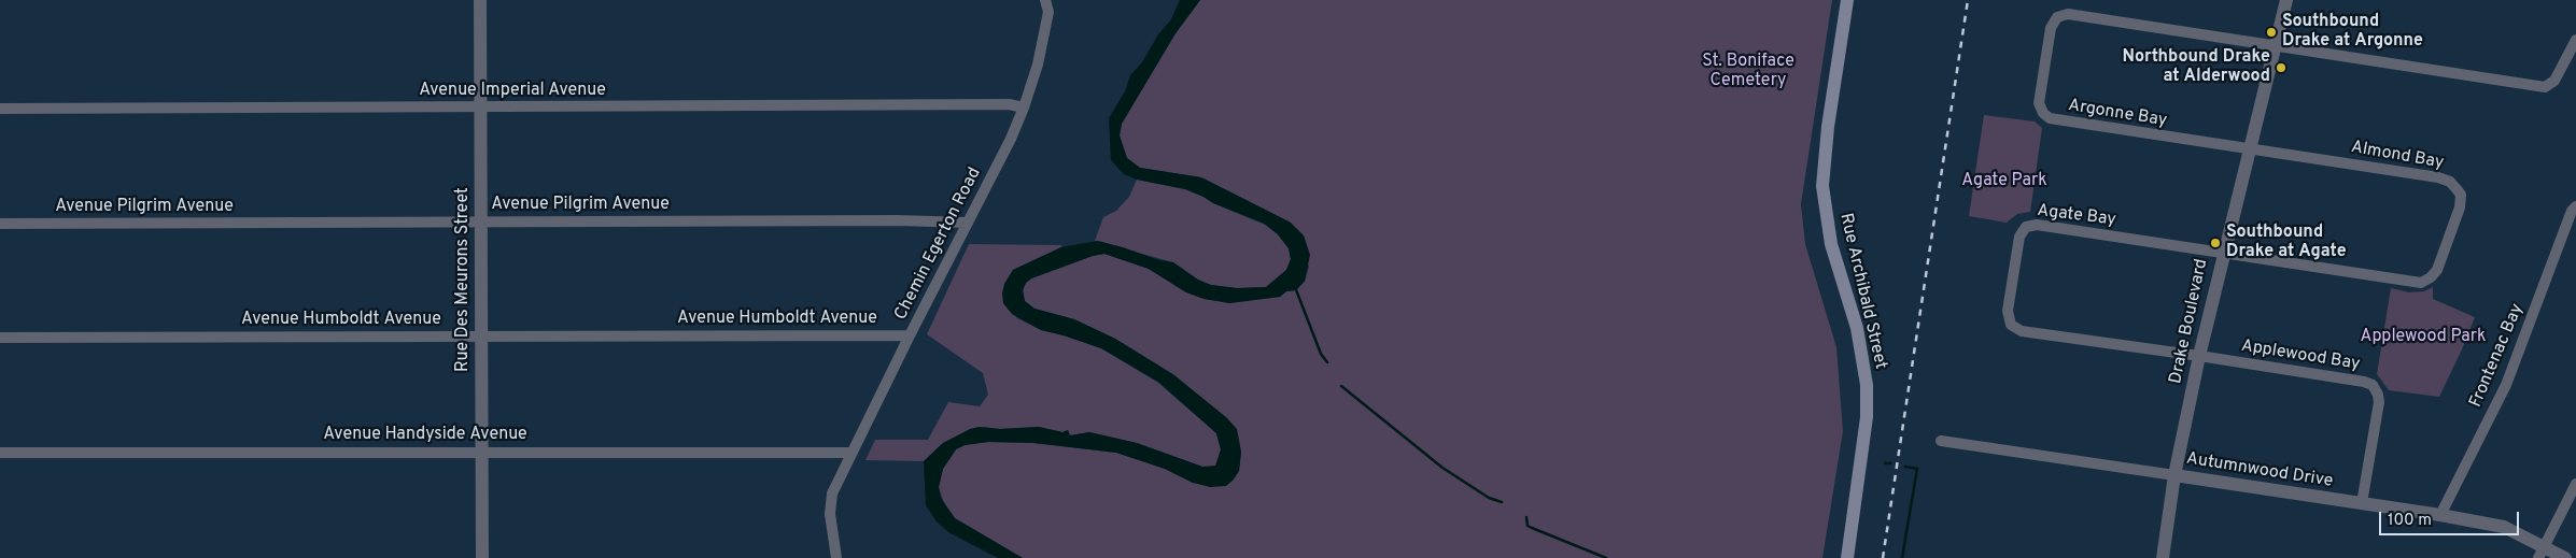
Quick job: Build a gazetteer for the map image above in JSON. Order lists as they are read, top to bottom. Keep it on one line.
{"streets":{"main road":["Rue Archibald Street"],"street":["Avenue Imperial Avenue","Argonne Bay","Almond Bay","Avenue Pilgrim Avenue","Agate Bay","Chemin Egerton Road","Rue Des Meurons Street","Avenue Humboldt Avenue","Drake Boulevard","Applewood Bay","Frontenac Bay","Avenue Handyside Avenue","Autumnwood Drive"]},"crossings":[["Avenue Imperial Avenue","Chemin Egerton Road"],["Avenue Imperial Avenue","Rue Des Meurons Street"],["Argonne Bay","Almond Bay"],["Argonne Bay","Drake Boulevard"],["Almond Bay","Agate Bay"],["Almond Bay","Drake Boulevard"],["Avenue Pilgrim Avenue","Chemin Egerton Road"],["Avenue Pilgrim Avenue","Rue Des Meurons Street"],["Agate Bay","Drake Boulevard"],["Agate Bay","Applewood Bay"],["Chemin Egerton Road","Avenue Humboldt Avenue"],["Chemin Egerton Road","Avenue Handyside Avenue"],["Rue Des Meurons Street","Avenue Humboldt Avenue"],["Rue Des Meurons Street","Avenue Handyside Avenue"],["Drake Boulevard","Applewood Bay"],["Drake Boulevard","Autumnwood Drive"],["Applewood Bay","Autumnwood Drive"],["Frontenac Bay","Autumnwood Drive"]],"parks":["St. Boniface Cemetery","Agate Park","Applewood Park"],"places":["Southbound Drake at Argonne","Northbound Drake at Alderwood","Southbound Drake at Agate"],"scale_bar":"100 m"}
